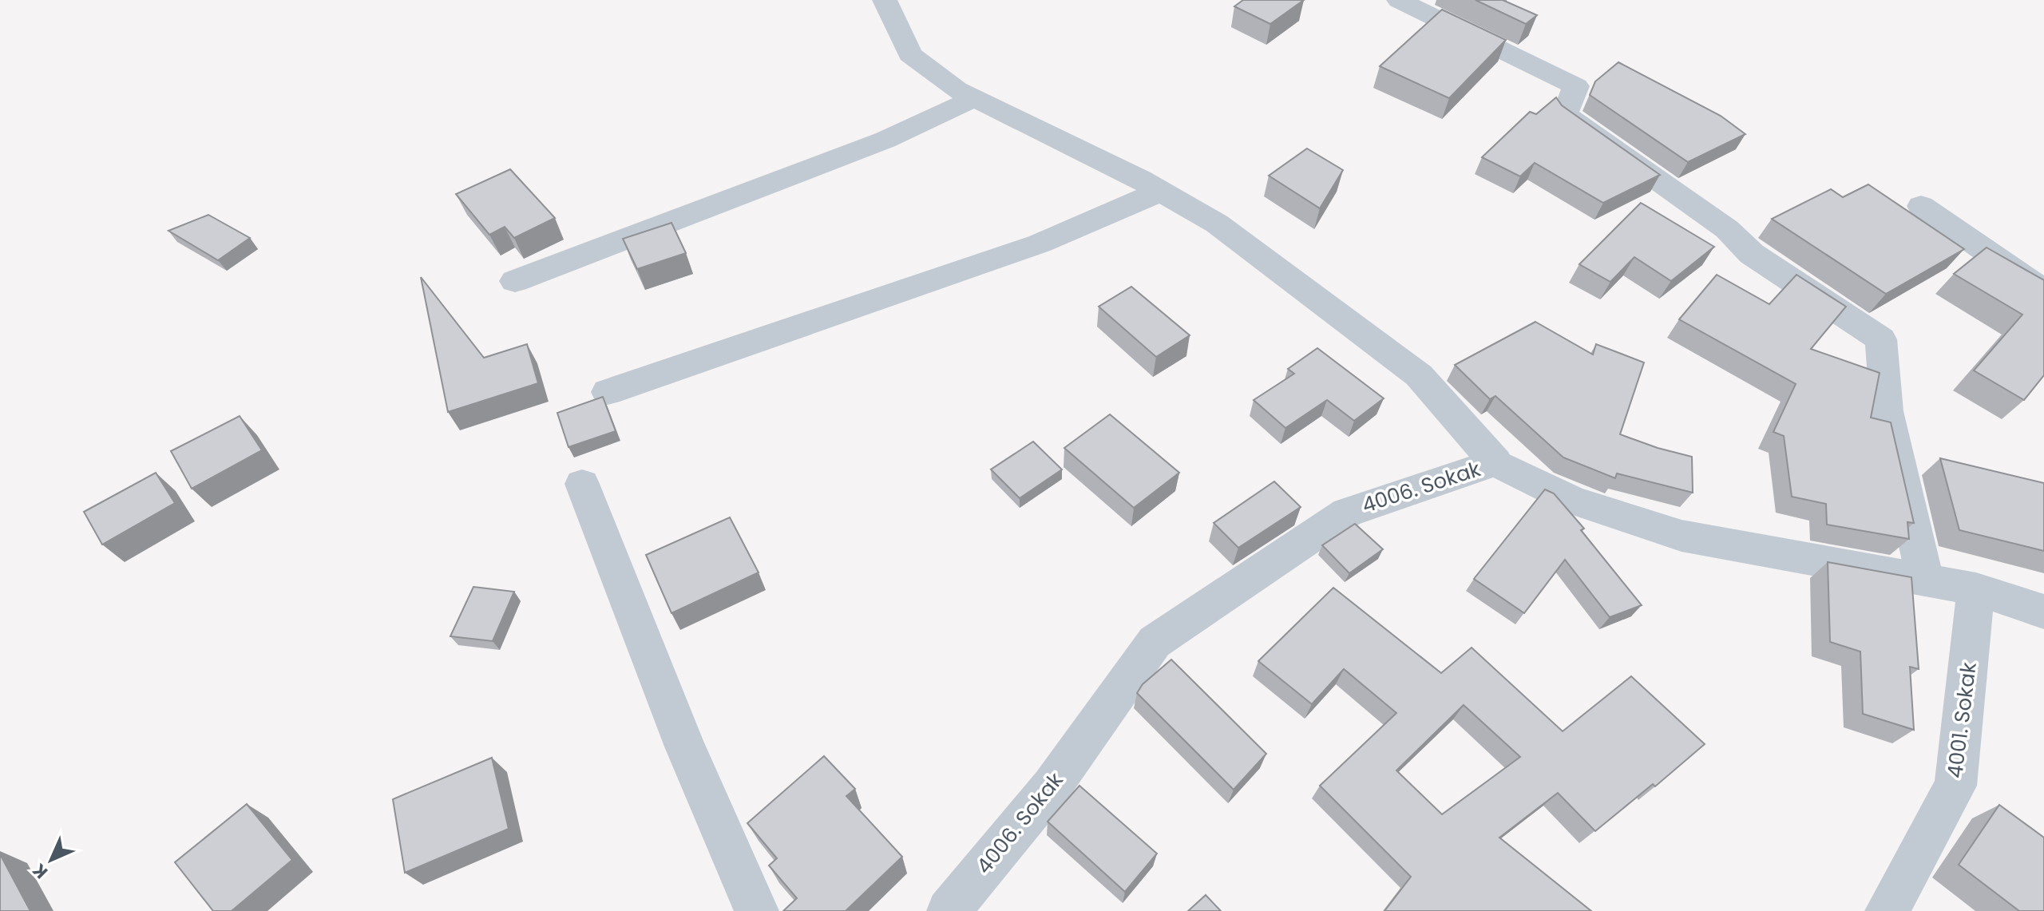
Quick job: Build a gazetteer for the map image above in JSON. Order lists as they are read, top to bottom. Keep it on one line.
{"streets":{"street":["4006. Sokak","4001. Sokak"]},"crossings":[["4006. Sokak","4001. Sokak"]],"north":"bottom left"}
